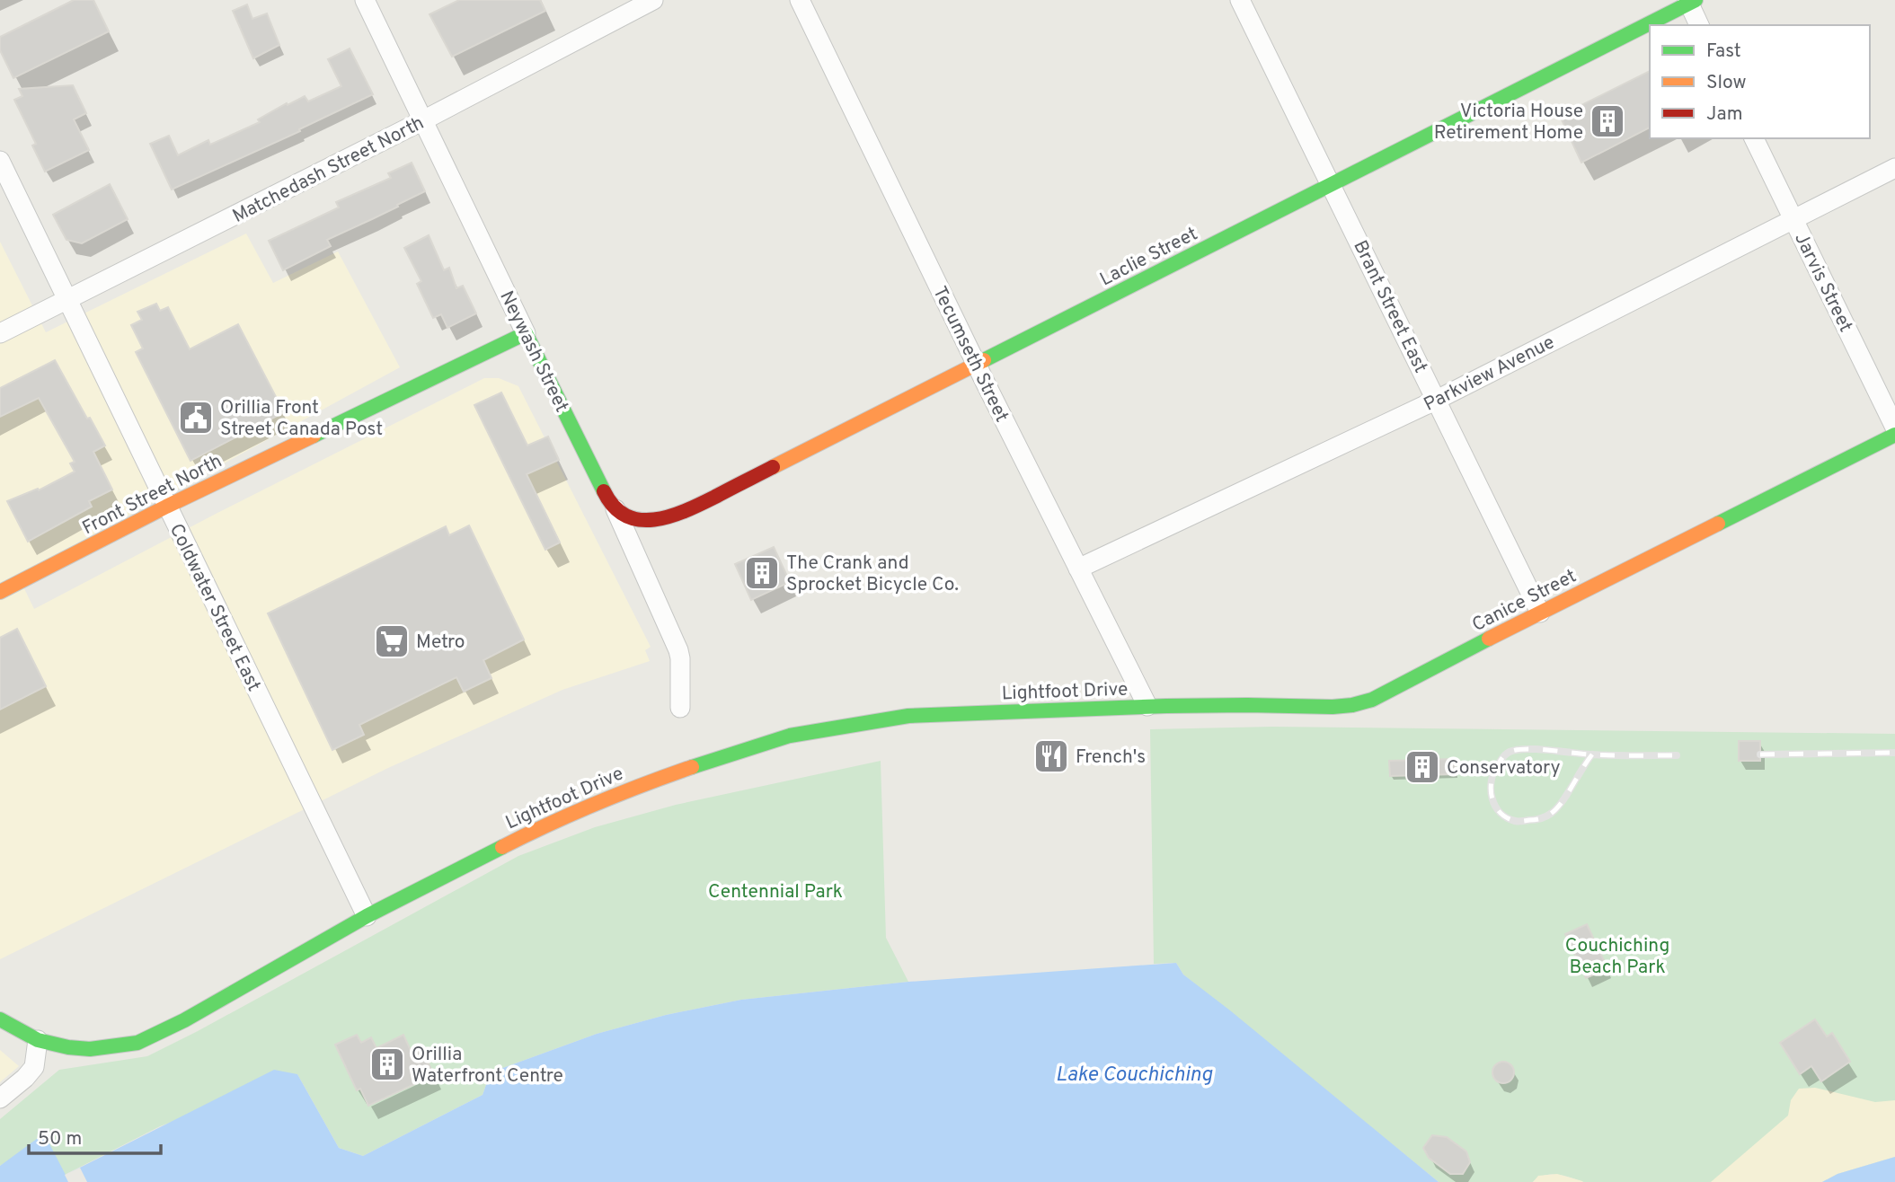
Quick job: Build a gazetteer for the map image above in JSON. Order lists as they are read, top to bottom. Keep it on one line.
{"streets":{"street":["Matchedash Street North","Laclie Street","Jarvis Street","Brant Street East","Neywash Street","Tecumseth Street","Parkview Avenue","Front Street North","Canice Street","Coldwater Street East","Lightfoot Drive"]},"crossings":[["Matchedash Street North","Neywash Street"],["Matchedash Street North","Coldwater Street East"],["Laclie Street","Brant Street East"],["Laclie Street","Neywash Street"],["Laclie Street","Tecumseth Street"],["Jarvis Street","Parkview Avenue"],["Brant Street East","Parkview Avenue"],["Brant Street East","Canice Street"],["Neywash Street","Front Street North"],["Tecumseth Street","Parkview Avenue"],["Tecumseth Street","Canice Street"],["Tecumseth Street","Lightfoot Drive"],["Front Street North","Coldwater Street East"],["Canice Street","Lightfoot Drive"],["Coldwater Street East","Lightfoot Drive"]],"water":["Lake Couchiching"],"parks":["Centennial Park","Couchiching Beach Park"],"places":{"building":["Victoria House Retirement Home","The Crank and Sprocket Bicycle Co.","Conservatory","Orillia Waterfront Centre"],"public building":["Orillia Front Street Canada Post"],"supermarket":["Metro"],"restaurant":["French's"]},"legend":["Fast","Slow","Jam"],"scale_bar":"50 m"}
